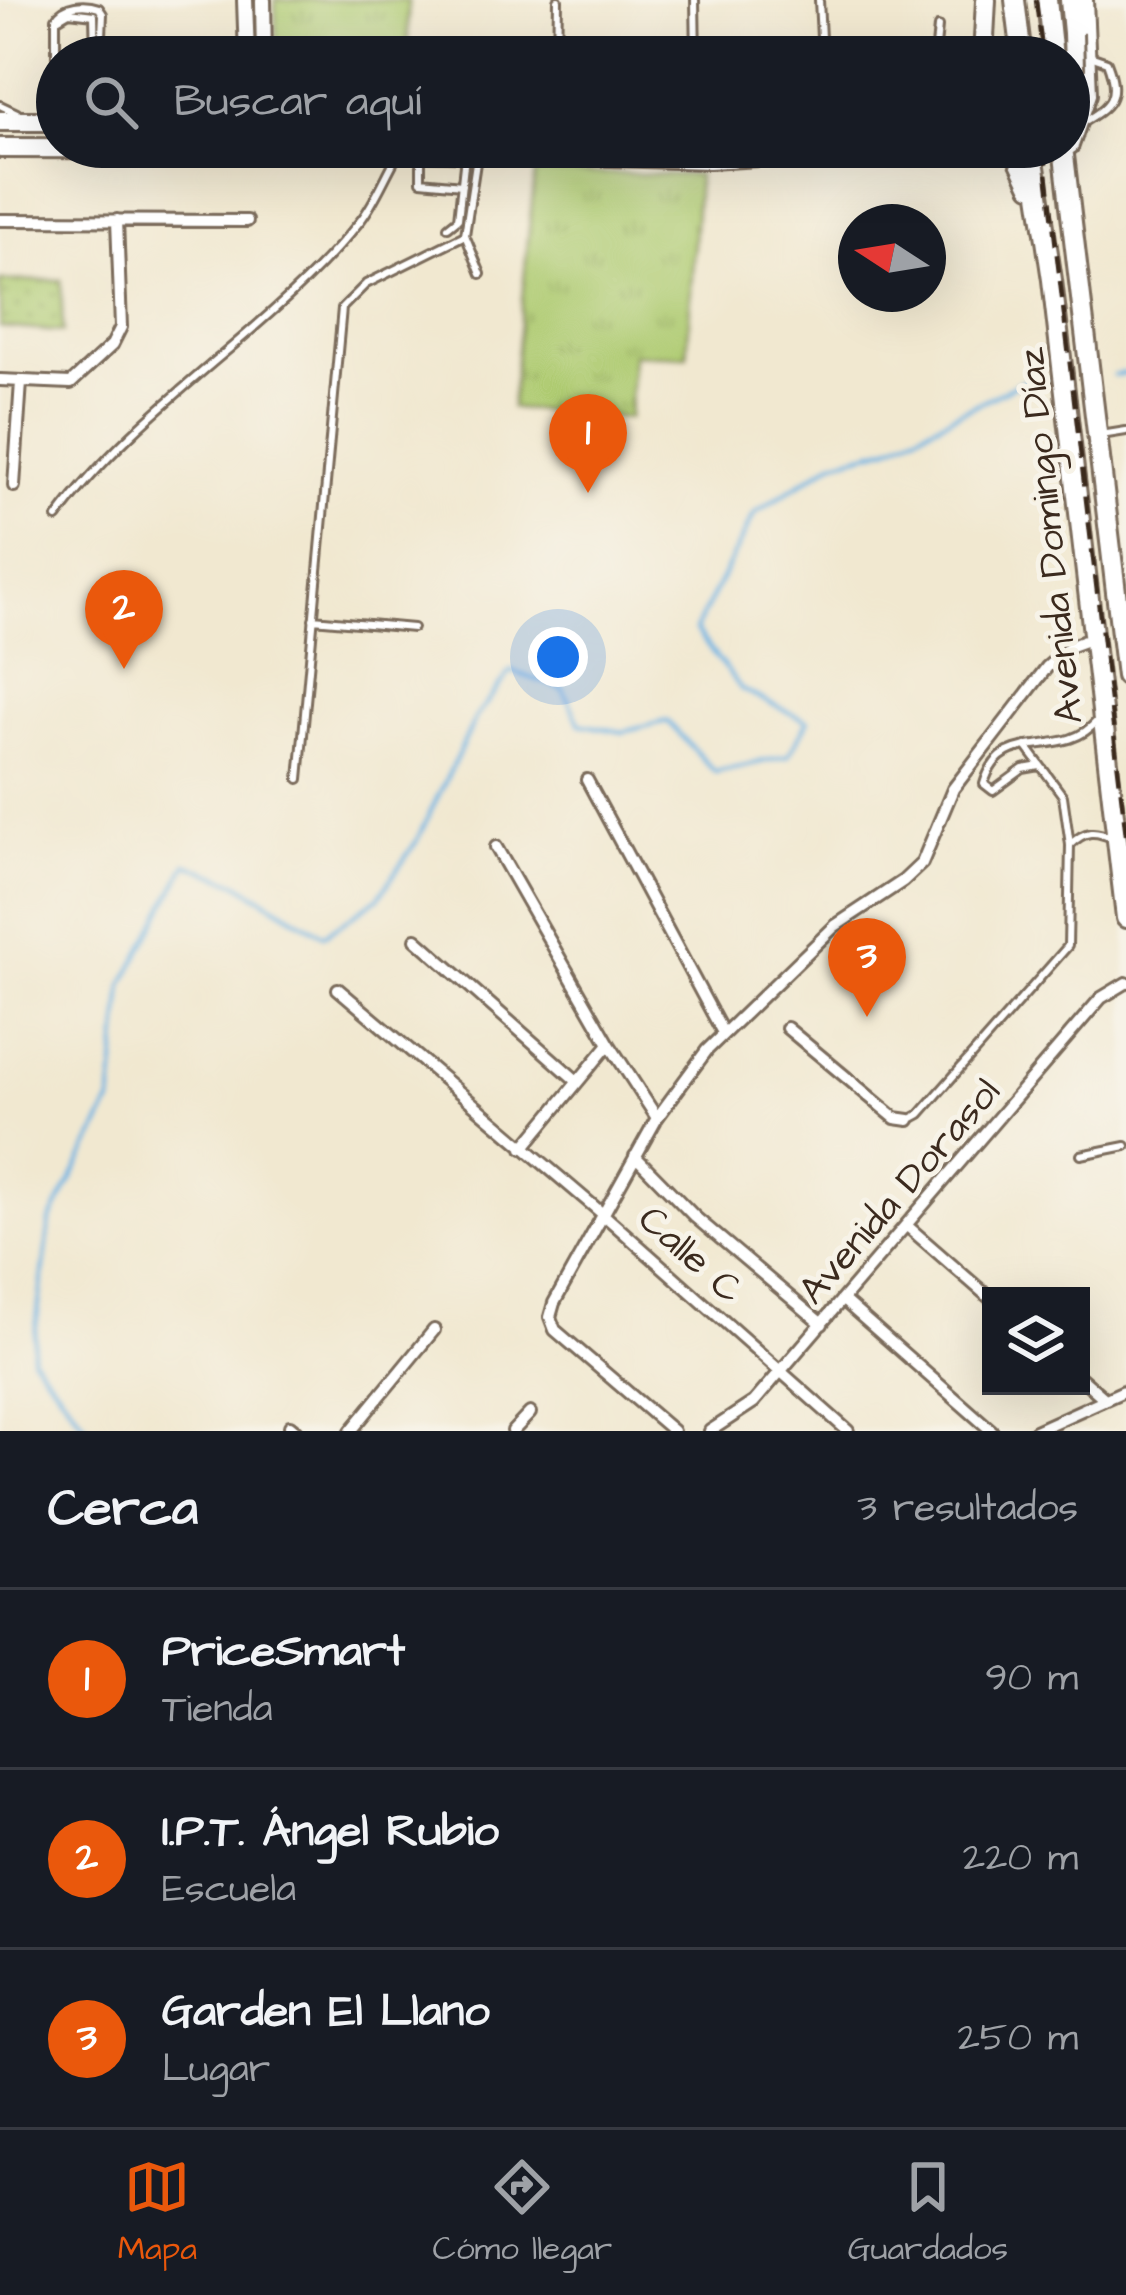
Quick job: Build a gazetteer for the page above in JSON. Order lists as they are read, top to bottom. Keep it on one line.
{"streets":{"main road":["Avenida Domingo Díaz"],"street":["Avenida Dorasol","Calle C"]},"crossings":[["Avenida Dorasol","Calle C"]],"north":"left","page":{"search":"Buscar aquí","pins":["1","2","3"],"heading":["Cerca","3 resultados"],"list":[{"mark":"1","name":"PriceSmart","note":"Tienda","value":"90 m"},{"mark":"2","name":"I.P.T. Ángel Rubio","note":"Escuela","value":"220 m"},{"mark":"3","name":"Garden El Llano","note":"Lugar","value":"250 m"}],"nav":["Mapa","Cómo llegar","Guardados"]}}
